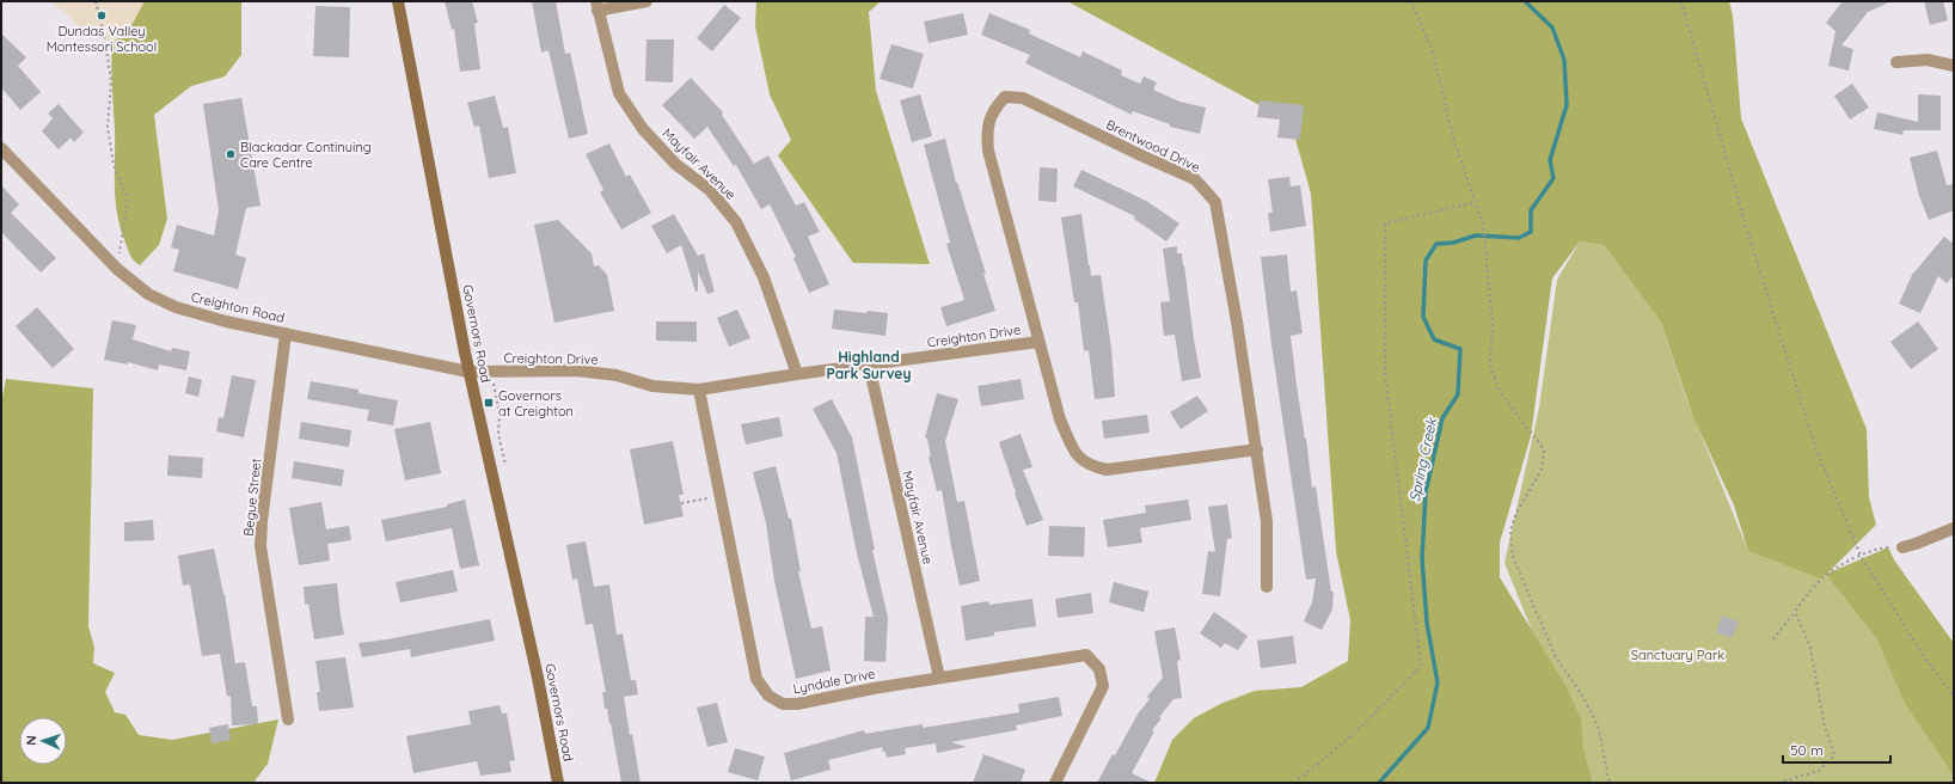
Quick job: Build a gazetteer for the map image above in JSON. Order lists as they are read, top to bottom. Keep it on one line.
{"streets":{"main road":["Governors Road"],"street":["Brentwood Drive","Mayfair Avenue","Creighton Road","Creighton Drive","Begue Street","Lyndale Drive"]},"crossings":[["Brentwood Drive","Creighton Drive"],["Mayfair Avenue","Creighton Drive"],["Mayfair Avenue","Lyndale Drive"],["Creighton Road","Governors Road"],["Creighton Road","Creighton Drive"],["Creighton Road","Begue Street"],["Governors Road","Creighton Drive"],["Creighton Drive","Lyndale Drive"]],"districts":["Highland Park Survey"],"water":["Spring Creek"],"parks":["Sanctuary Park"],"places":{"other":["Dundas Valley Montessori School","Blackadar Continuing Care Centre"],"transit":["Governors at Creighton"]},"scale_bar":"50 m","north":"left"}
